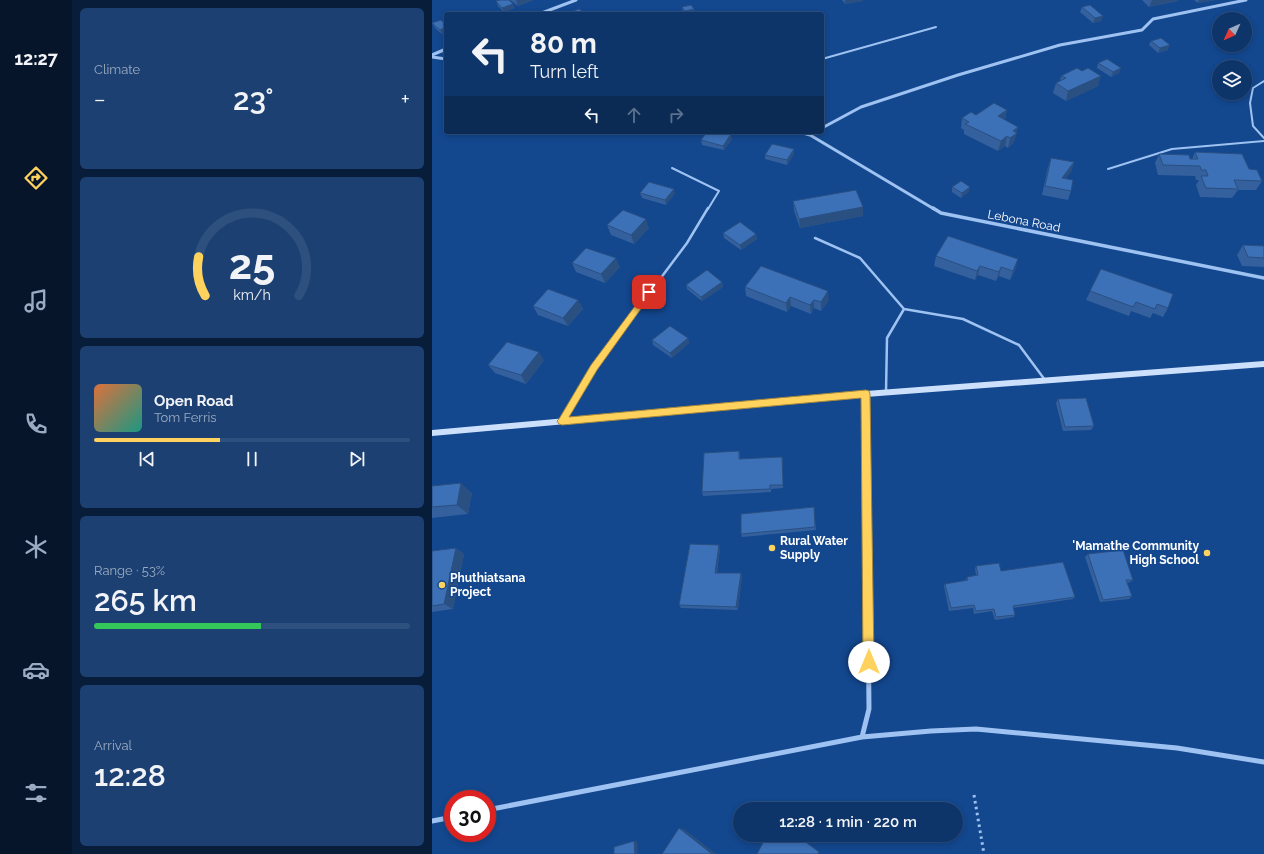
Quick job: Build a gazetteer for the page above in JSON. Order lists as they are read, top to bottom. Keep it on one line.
{"streets":{"street":["Lebona Road"]},"places":["Rural Water Supply","'Mamathe Community High School","Phuthiatsana Project"],"north":"bottom left","page":{"tabs":"12:27","tile":["Climate",["Range · 53%","265 km"],["Arrival","12:28"]],"turn":["80 m","Turn left"],"heat":["−","23°","+"],"song":["Open Road","Tom Ferris"],"limit":"30","trip":"12:28 · 1 min · 220 m","gauge":["25","km/h"]}}
